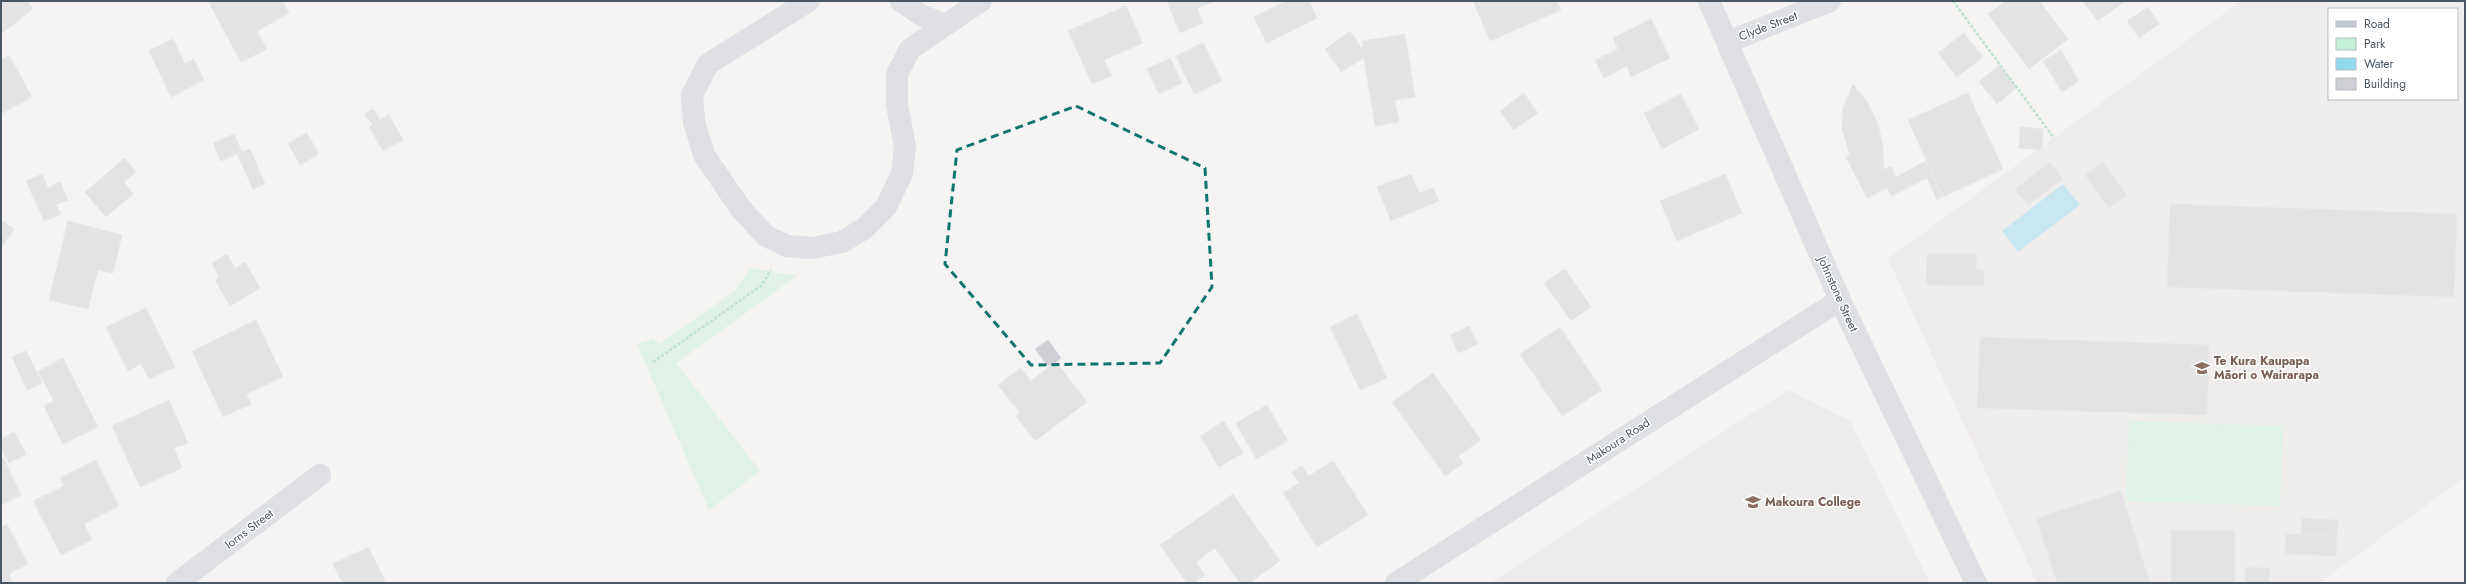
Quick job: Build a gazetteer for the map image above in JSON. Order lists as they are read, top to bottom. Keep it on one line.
{"streets":{"street":["Clyde Street","Johnstone Street","Makoura Road","Iorns Street"]},"crossings":[["Clyde Street","Johnstone Street"],["Johnstone Street","Makoura Road"]],"places":{"school or university":["Te Kura Kaupapa Māori o Wairarapa","Makoura College"]},"legend":["Road","Park","Water","Building"]}
